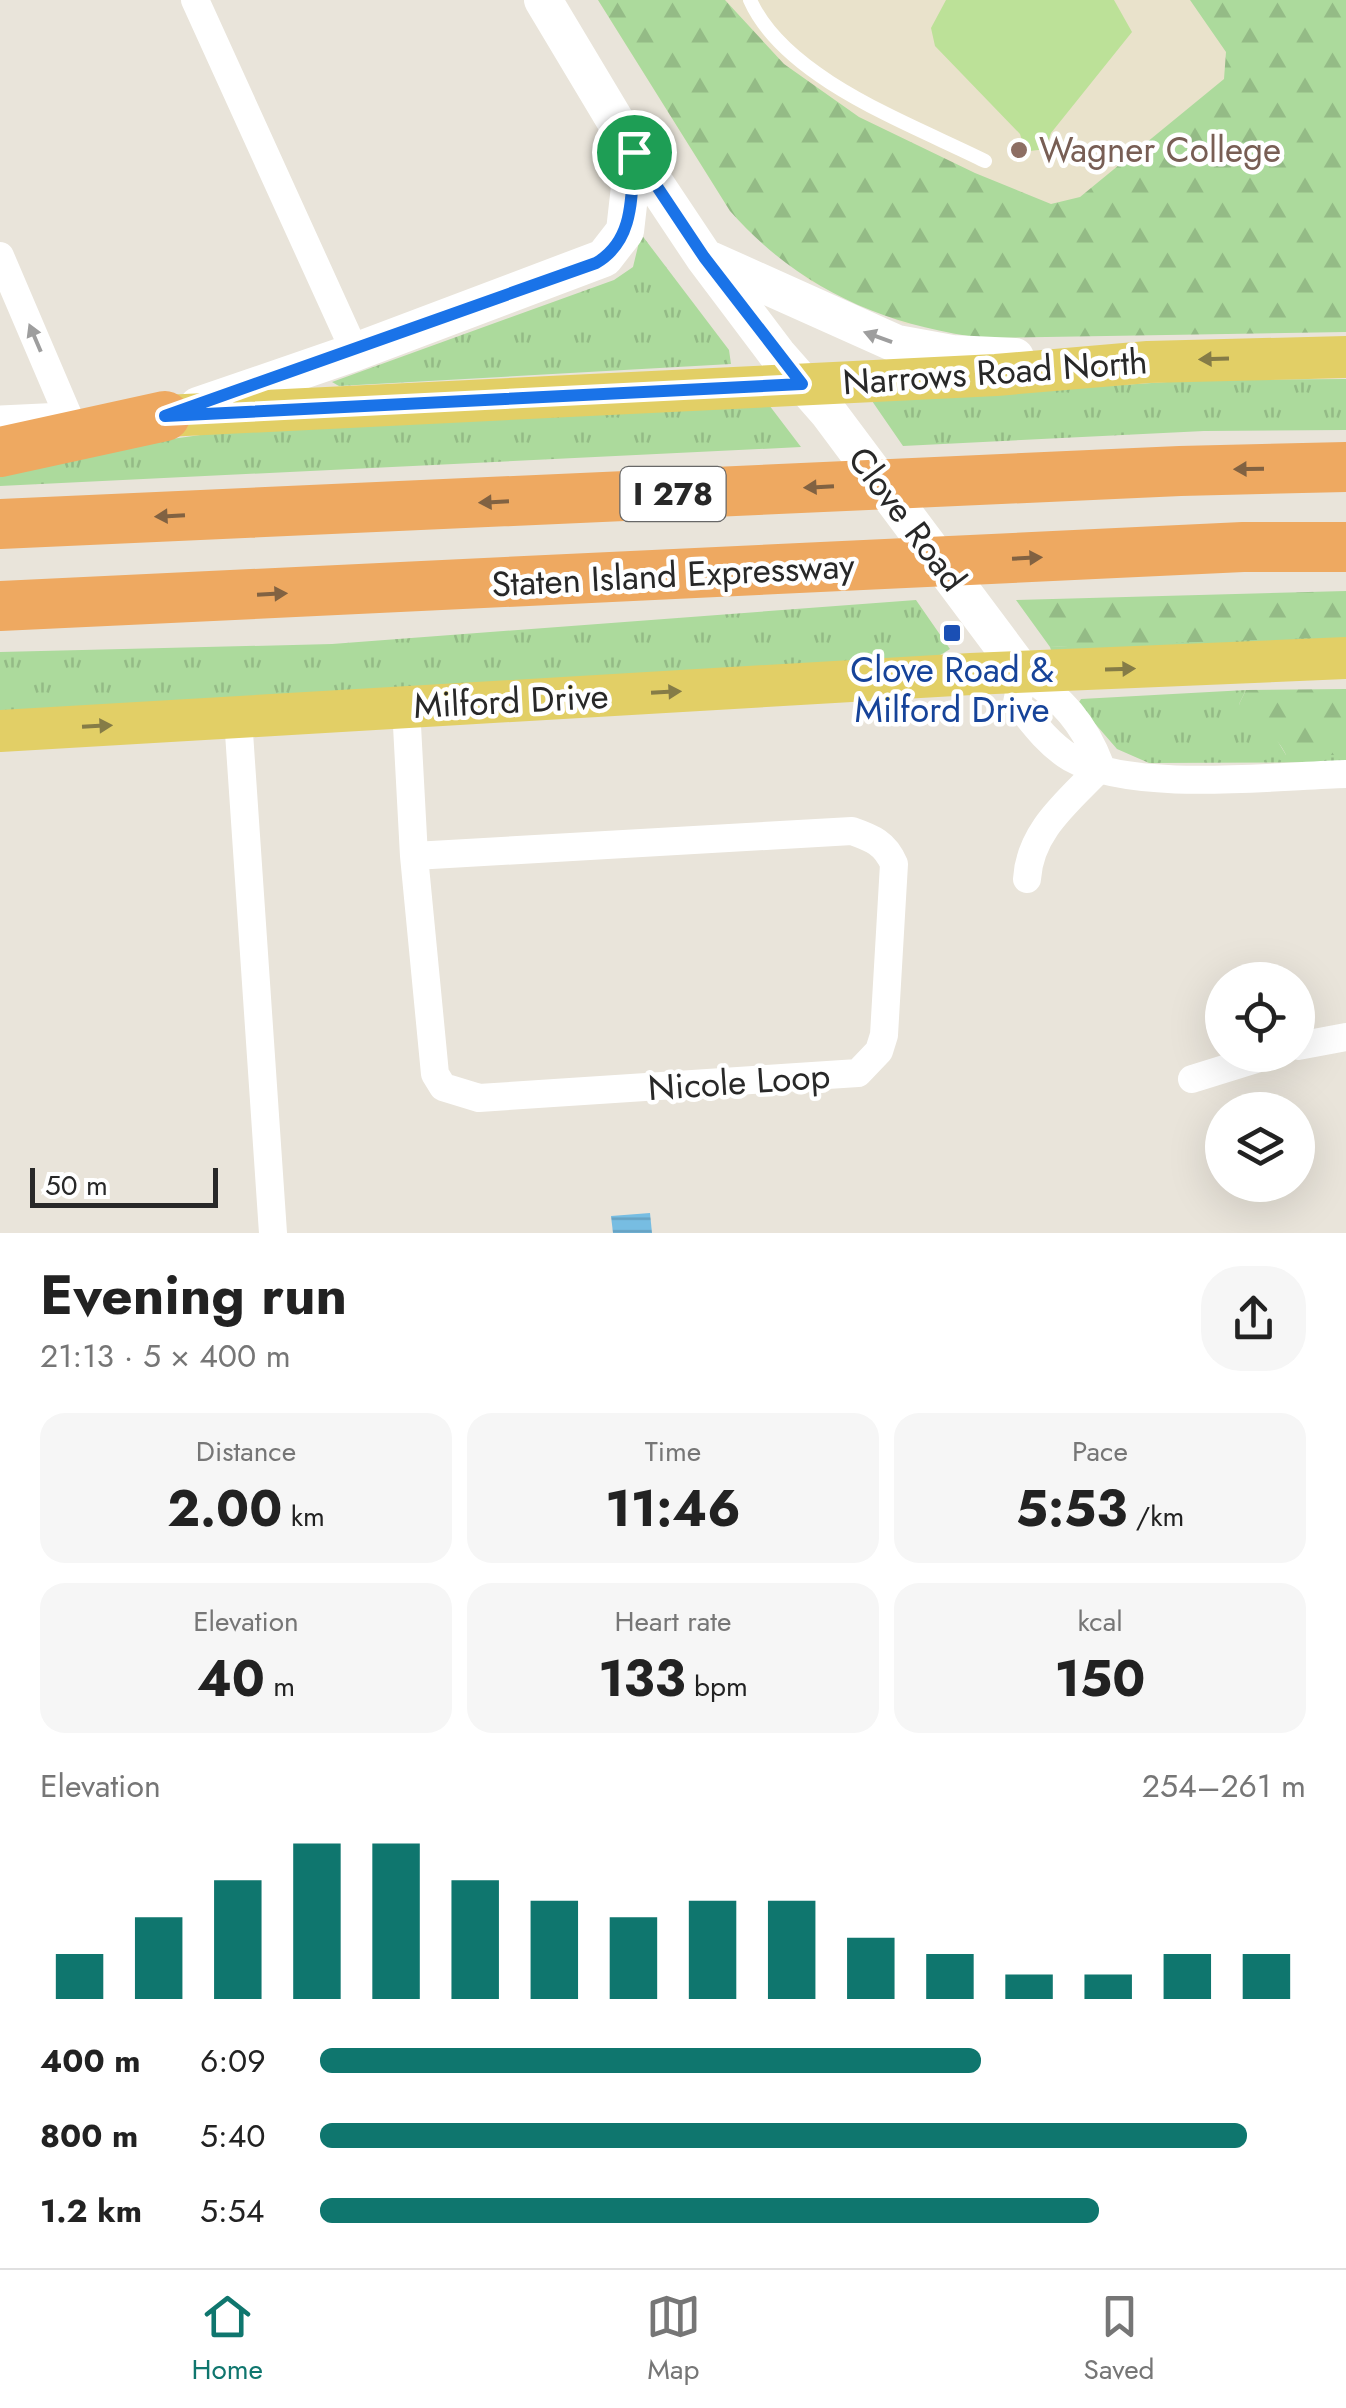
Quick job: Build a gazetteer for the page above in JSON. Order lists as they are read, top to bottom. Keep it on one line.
{"streets":{"highway":["I 278","Staten Island Expressway"],"main road":["Narrows Road North","Clove Road","Milford Drive"],"street":["Nicole Loop"]},"crossings":[["Narrows Road North","Clove Road"],["Clove Road","Milford Drive"],["Milford Drive","Nicole Loop"]],"places":{"other":["Wagner College"],"transit":["Clove Road & Milford Drive"]},"scale_bar":"50 m","page":{"scale":"50 m","heading":["Evening run","21:13 · 5 × 400 m"],"stats":[["Distance","2.00 km"],["Time","11:46"],["Pace","5:53 /km"],["Elevation","40 m"],["Heart rate","133 bpm"],["kcal","150"]],"chart":["Elevation","254–261 m"],"list":[{"name":"400 m","note":"6:09"},{"name":"800 m","note":"5:40"},{"name":"1.2 km","note":"5:54"}],"tabs":["Home","Map","Saved"]}}
